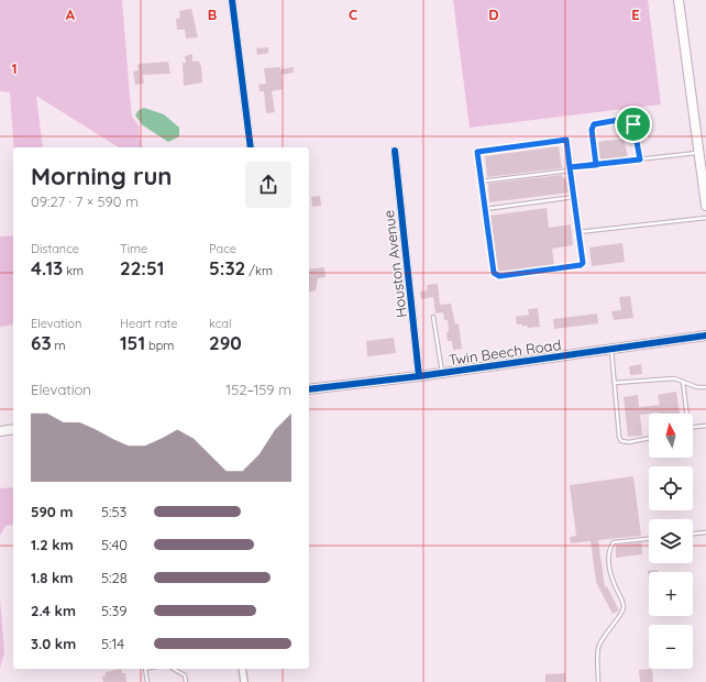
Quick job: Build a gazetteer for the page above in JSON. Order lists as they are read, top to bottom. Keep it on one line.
{"streets":{"street":["Houston Avenue","Twin Beech Road"]},"crossings":[["Houston Avenue","Twin Beech Road"]],"north":"top","page":{"heading":["Morning run","09:27 · 7 × 590 m"],"stats":[["Distance","4.13 km"],["Time","22:51"],["Pace","5:32 /km"],["Elevation","63 m"],["Heart rate","151 bpm"],["kcal","290"]],"chart":["Elevation","152–159 m"],"map_buttons":["+","−"],"list":[{"name":"590 m","note":"5:53"},{"name":"1.2 km","note":"5:40"},{"name":"1.8 km","note":"5:28"},{"name":"2.4 km","note":"5:39"},{"name":"3.0 km","note":"5:14"}]},"grid":{"columns":["A","B","C","D","E"],"rows":["1"]}}
